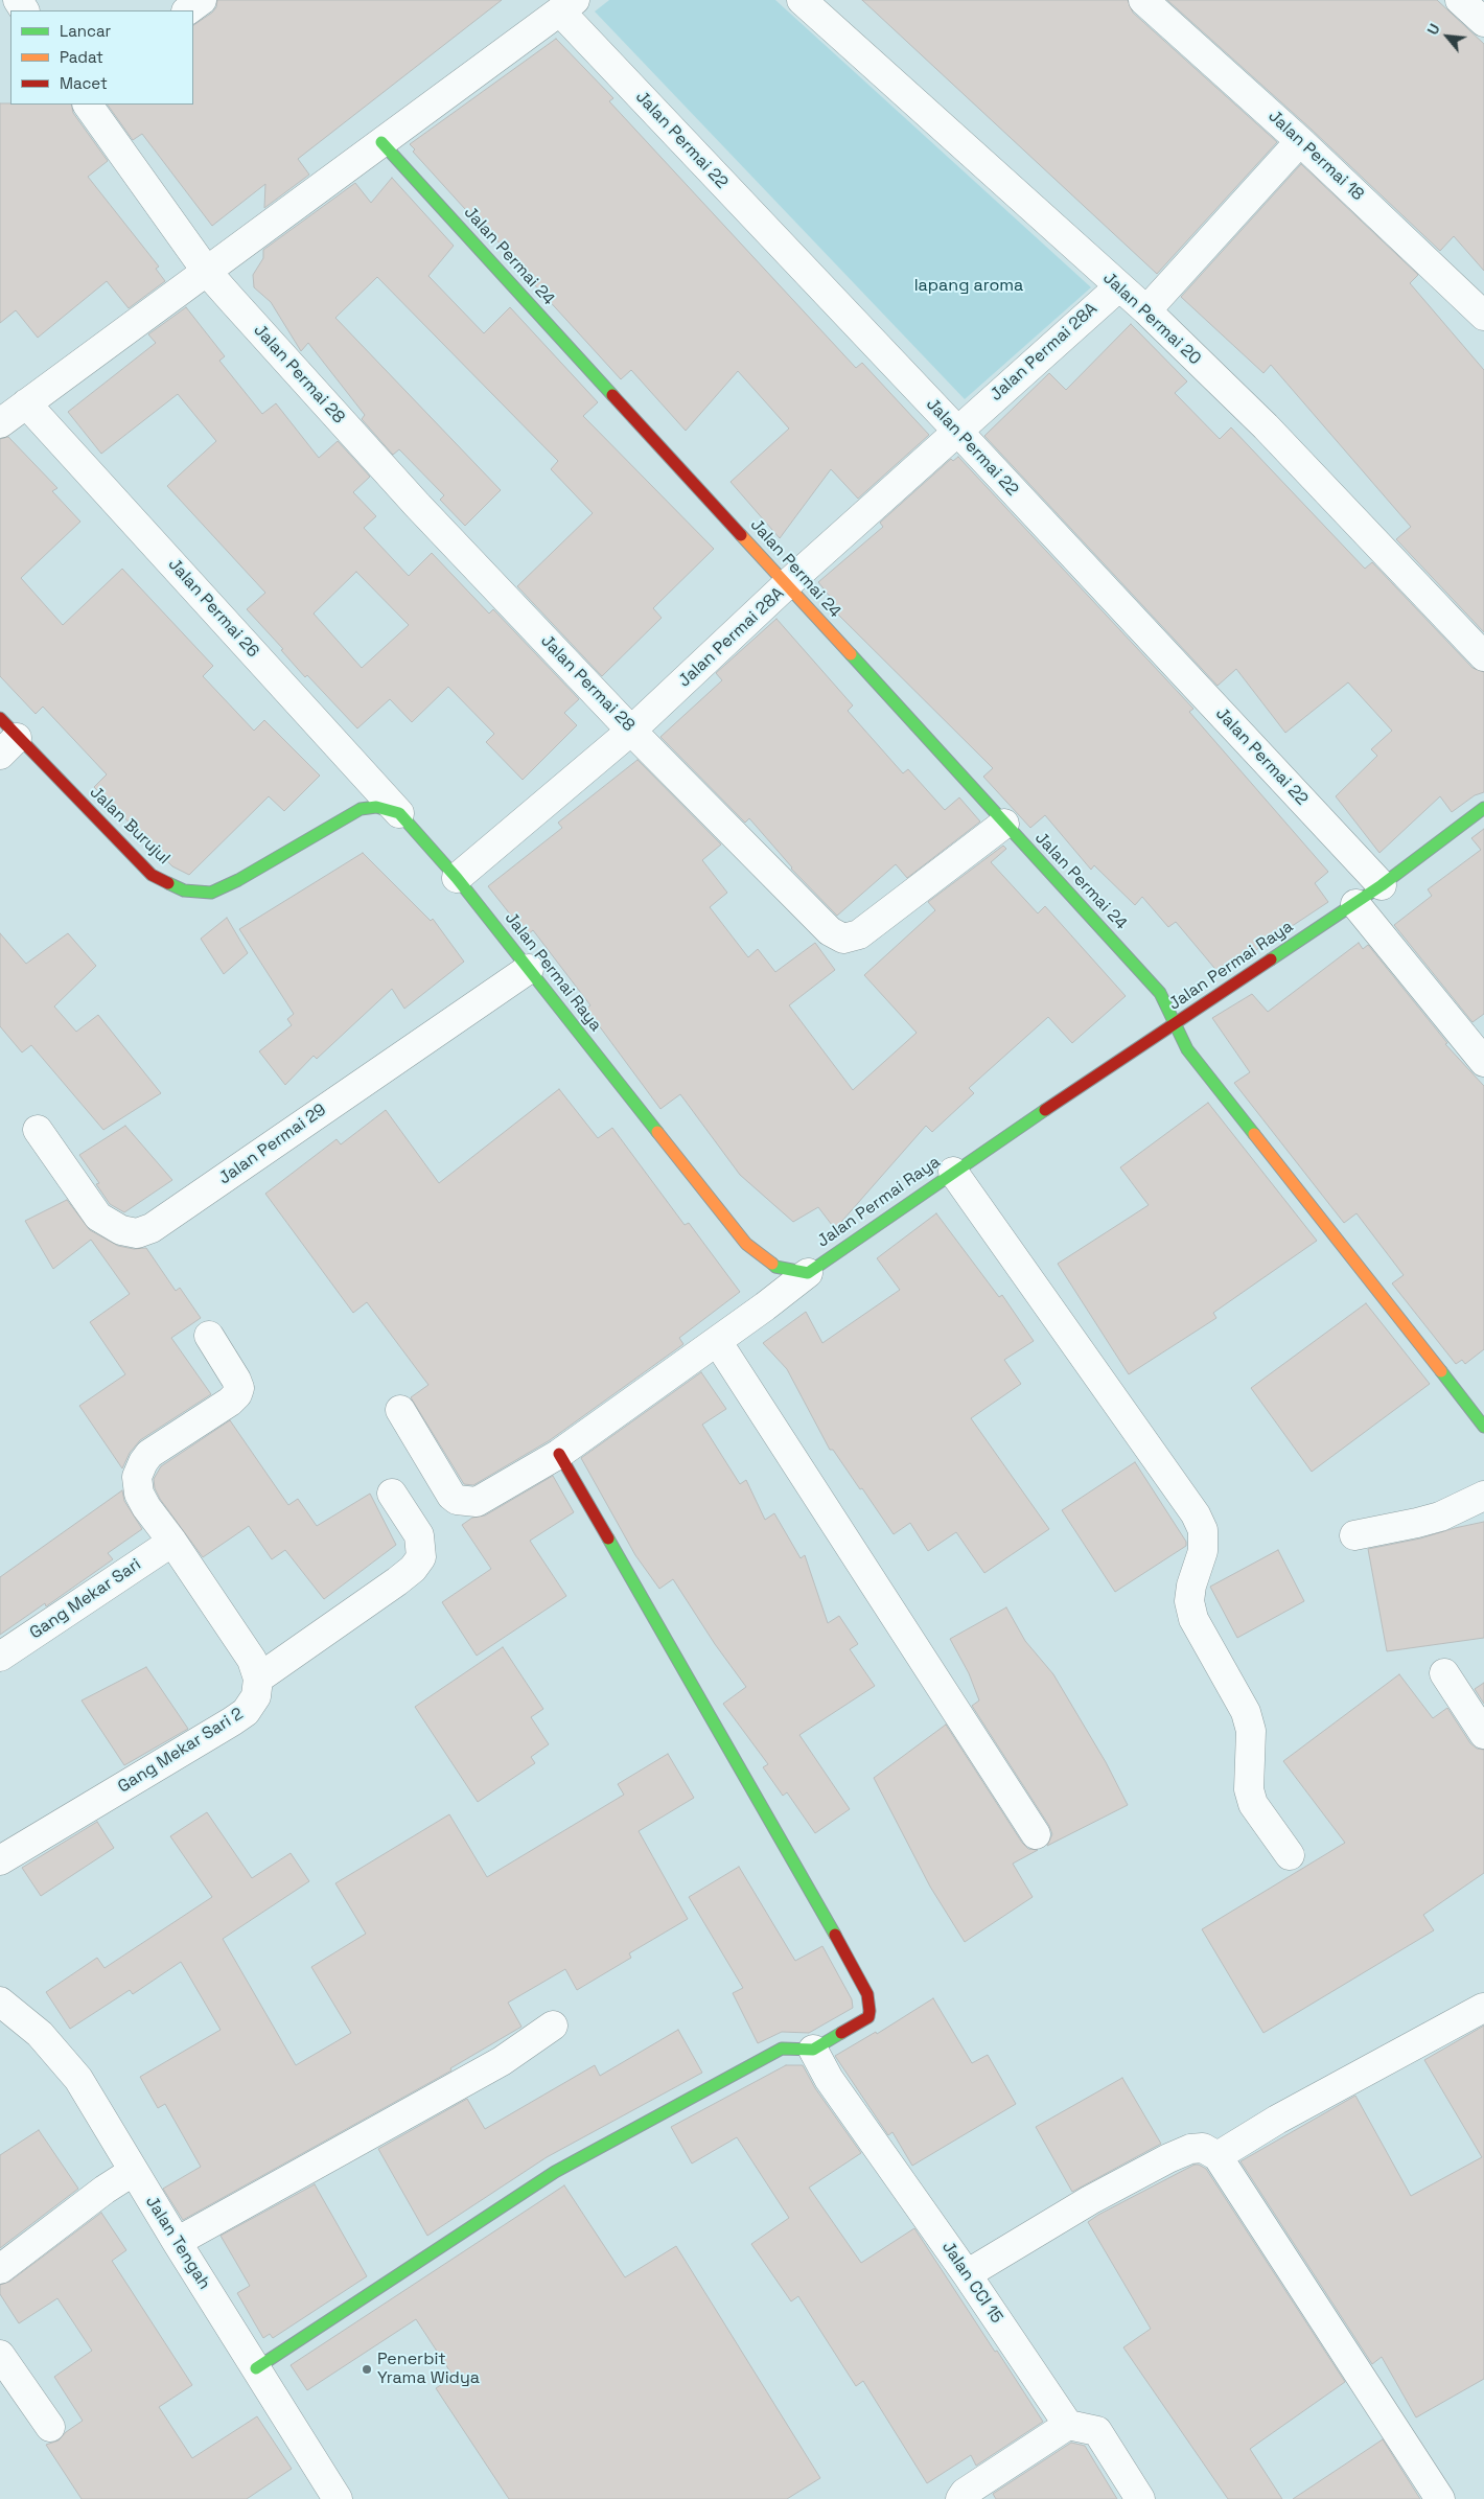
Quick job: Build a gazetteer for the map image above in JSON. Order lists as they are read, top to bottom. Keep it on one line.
{"streets":{"street":["Jalan Permai 22","Jalan Permai 18","Jalan Permai 24","Jalan Permai 20","Jalan Permai 28A","Jalan Permai 28","Jalan Permai 26","Jalan Burujul","Jalan Permai Raya","Jalan Permai 29","Gang Mekar Sari","Gang Mekar Sari 2","Jalan Tengah","Jalan CCI 15"]},"crossings":[["Jalan Permai 22","Jalan Permai 28A"],["Jalan Permai 22","Jalan Permai Raya"],["Jalan Permai 24","Jalan Permai 28A"],["Jalan Permai 24","Jalan Permai 28"],["Jalan Permai 24","Jalan Permai Raya"],["Jalan Permai 20","Jalan Permai 28A"],["Jalan Permai 28A","Jalan Permai 28"],["Jalan Permai 28A","Jalan Permai Raya"],["Jalan Permai 26","Jalan Burujul"],["Jalan Permai 26","Jalan Permai Raya"],["Jalan Burujul","Jalan Permai Raya"],["Jalan Permai Raya","Jalan Permai 29"]],"parks":["lapang aroma"],"places":["Penerbit Yrama Widya"],"legend":["Lancar","Padat","Macet"],"north":"top left"}
